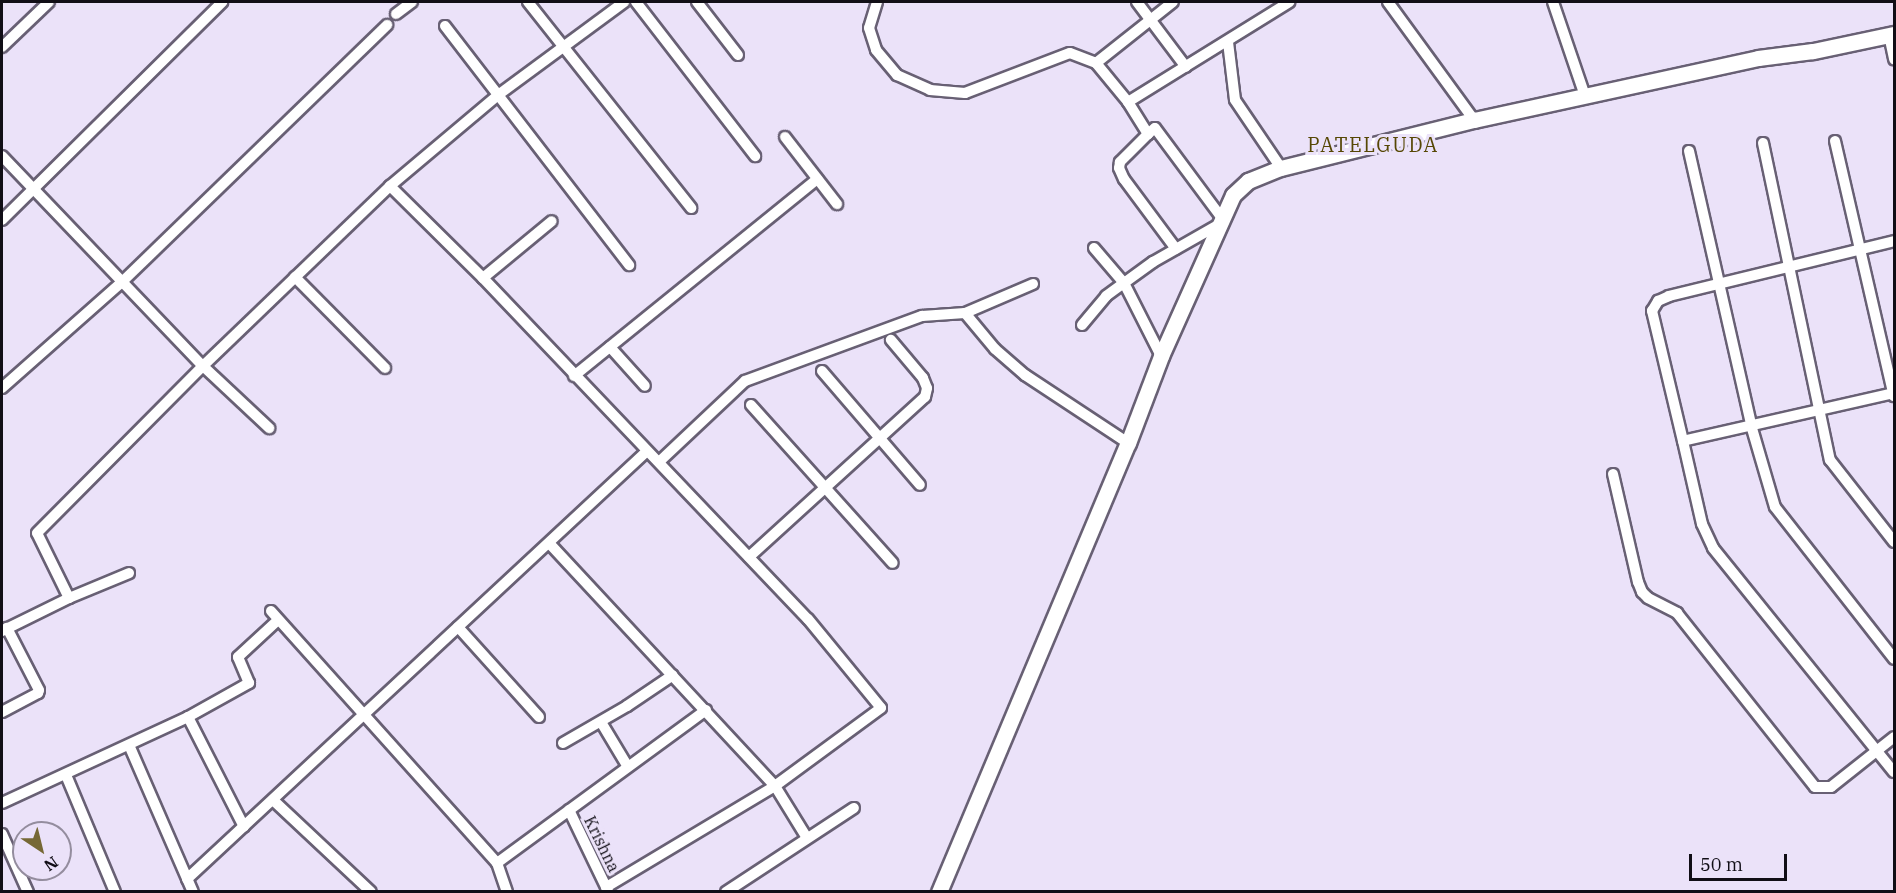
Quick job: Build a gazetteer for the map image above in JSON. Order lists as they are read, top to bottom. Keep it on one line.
{"streets":{"street":["Krishna"]},"districts":["PATELGUDA"],"scale_bar":"50 m","north":"bottom right"}
